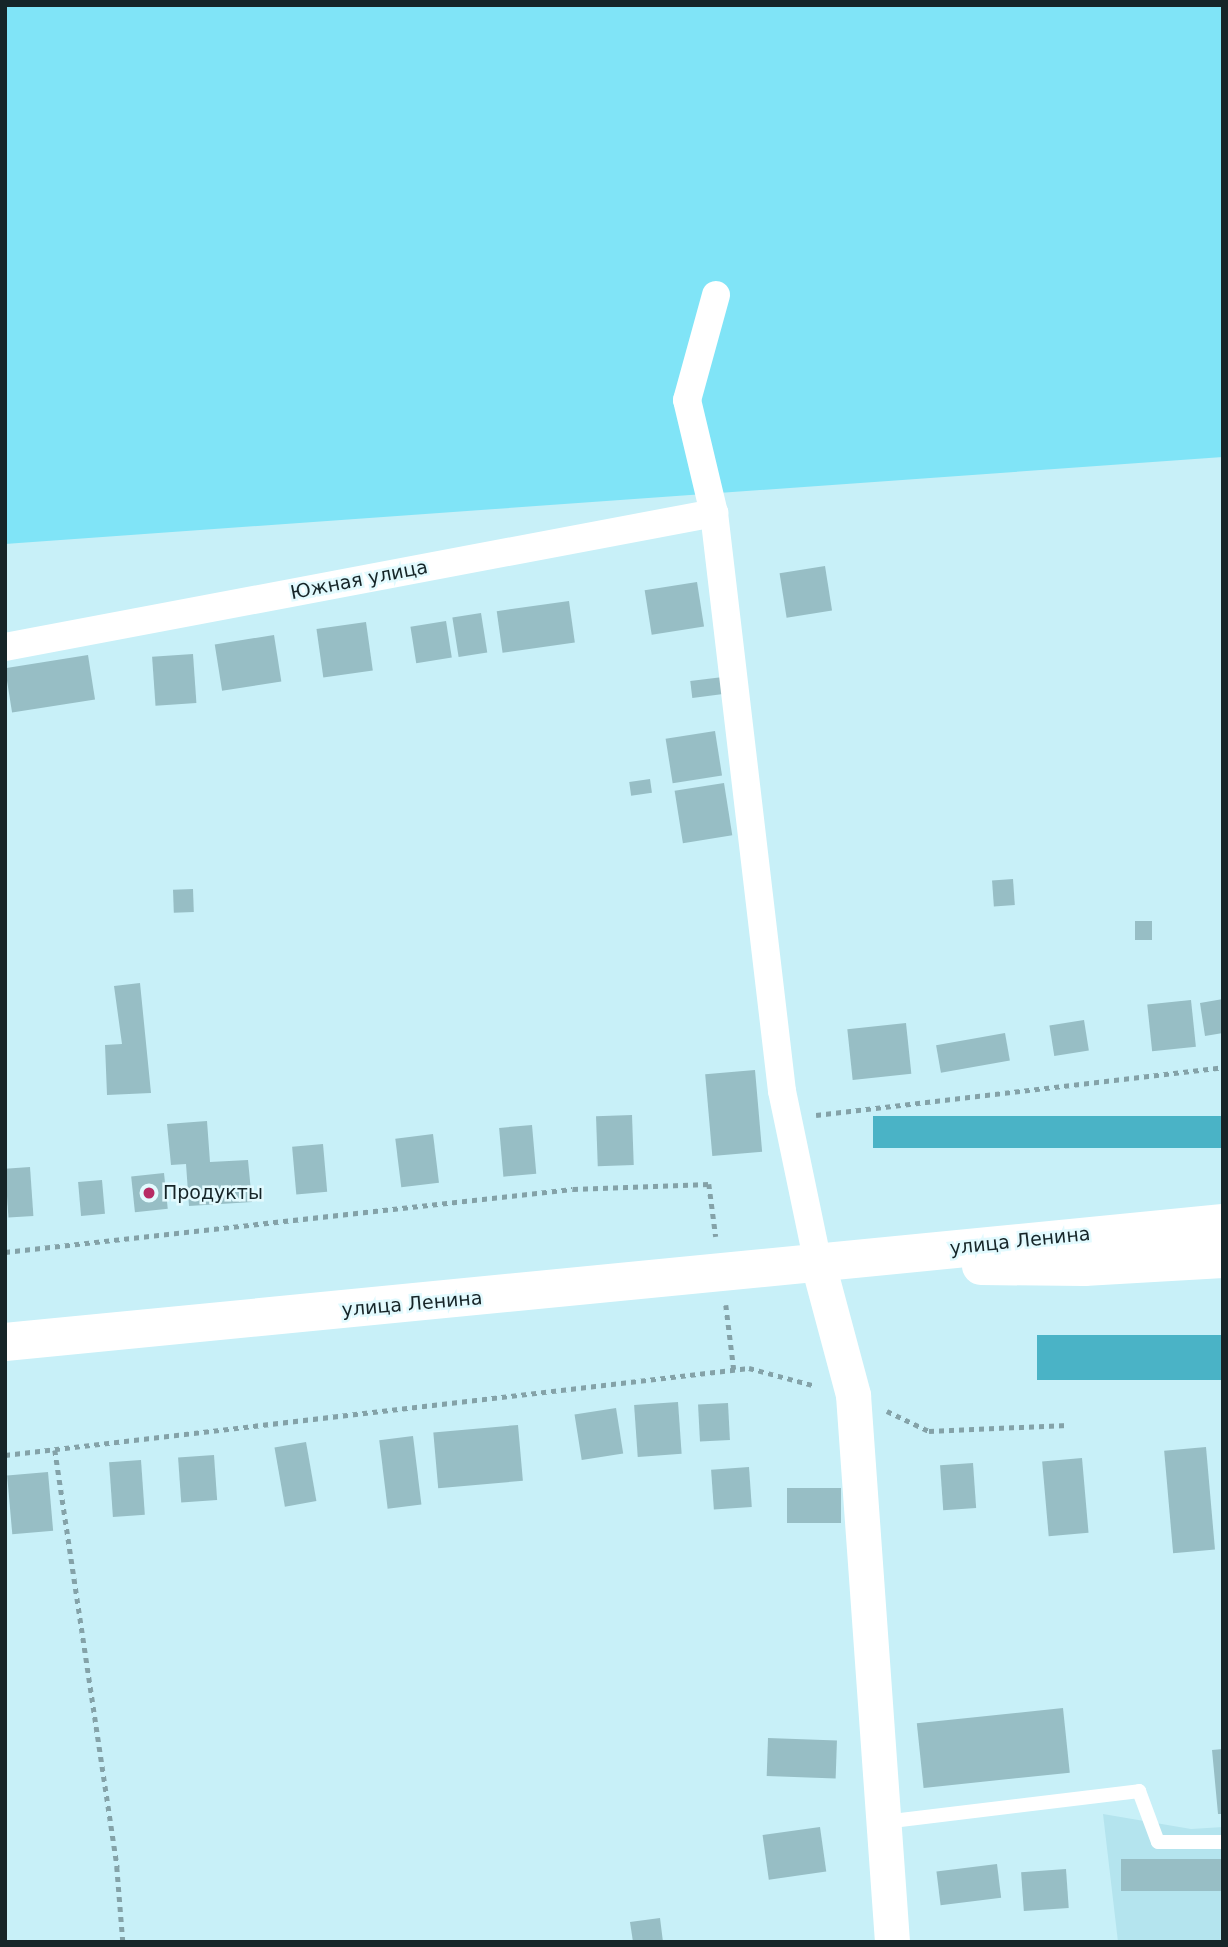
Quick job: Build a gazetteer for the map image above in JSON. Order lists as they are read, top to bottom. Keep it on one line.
{"streets":{"highway":["улица Ленина"],"street":["Южная улица"]},"places":["Продукты"]}
